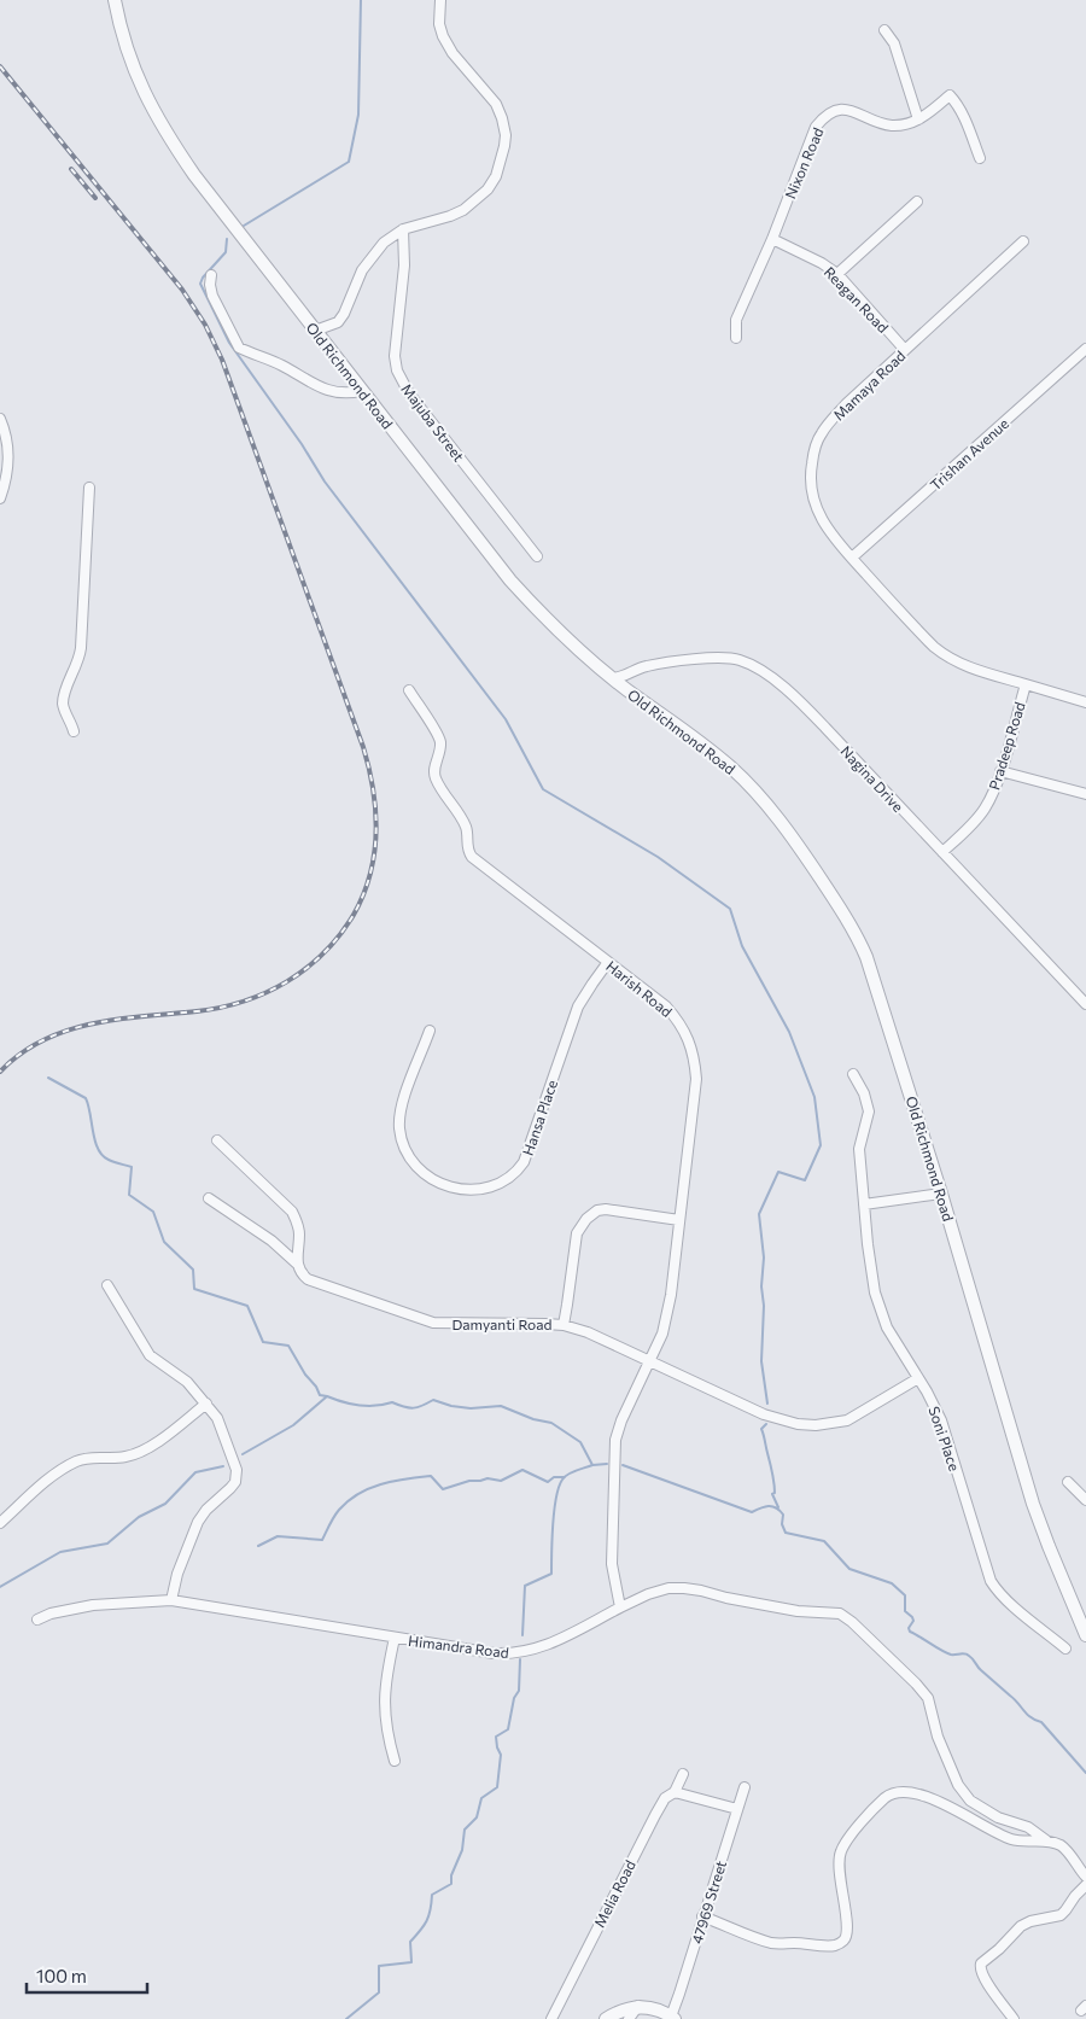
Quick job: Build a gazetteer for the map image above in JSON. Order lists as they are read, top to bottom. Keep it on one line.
{"streets":{"street":["Nixon Road","Reagan Road","Old Richmond Road","Mamaya Road","Majuba Street","Trishan Avenue","Pradeep Road","Nagina Drive","Harish Road","Hansa Place","Damyanti Road","Soni Place","Himandra Road","Melia Road","47969 Street"]},"crossings":[["Nixon Road","Reagan Road"],["Reagan Road","Mamaya Road"],["Old Richmond Road","Nagina Drive"],["Mamaya Road","Trishan Avenue"],["Mamaya Road","Pradeep Road"],["Pradeep Road","Nagina Drive"],["Harish Road","Hansa Place"],["Harish Road","Damyanti Road"],["Damyanti Road","Soni Place"]],"scale_bar":"100 m"}
